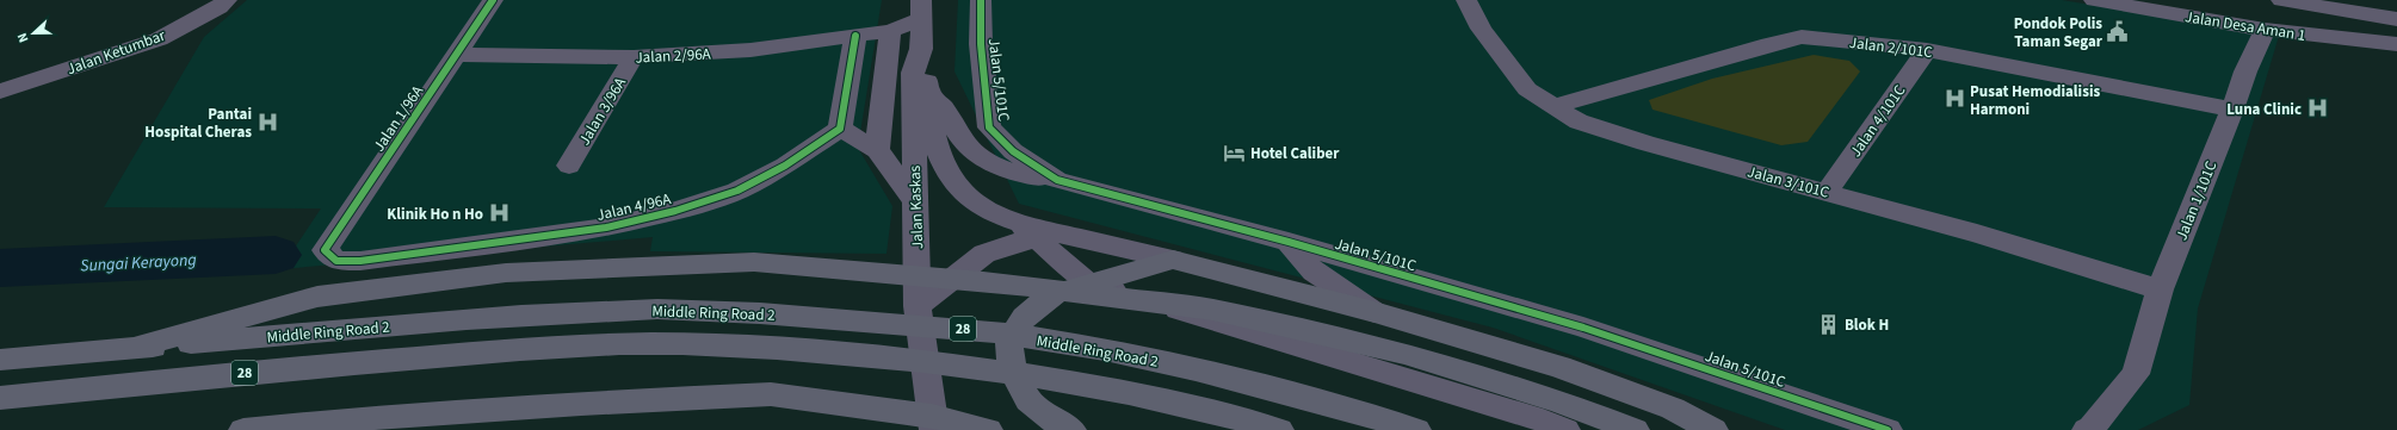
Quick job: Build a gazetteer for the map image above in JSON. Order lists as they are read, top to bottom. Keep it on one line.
{"streets":{"highway":["Middle Ring Road 2","28"],"street":["Jalan Desa Aman 1","Jalan 2/101C","Jalan Ketumbar","Jalan 2/96A","Jalan 5/101C","Jalan 3/96A","Jalan 1/96A","Jalan 4/101C","Jalan 3/101C","Jalan 1/101C","Jalan 4/96A","Jalan Kaskas"]},"crossings":[["Jalan Desa Aman 1","Jalan 1/101C"],["Jalan 2/101C","Jalan 4/101C"],["Jalan 2/101C","Jalan 3/101C"],["Jalan 2/101C","Jalan 1/101C"],["Jalan 2/96A","Jalan 3/96A"],["Jalan 2/96A","Jalan 1/96A"],["Jalan 2/96A","Jalan Kaskas"],["Jalan 1/96A","Jalan 4/96A"],["Jalan 4/101C","Jalan 3/101C"],["Jalan 3/101C","Jalan 1/101C"]],"water":["Sungai Kerayong"],"places":{"public building":["Pondok Polis Taman Segar"],"hospital":["Pusat Hemodialisis Harmoni","Luna Clinic","Pantai Hospital Cheras","Klinik Ho n Ho"],"hotel":["Hotel Caliber"],"building":["Blok H"]},"north":"left"}
